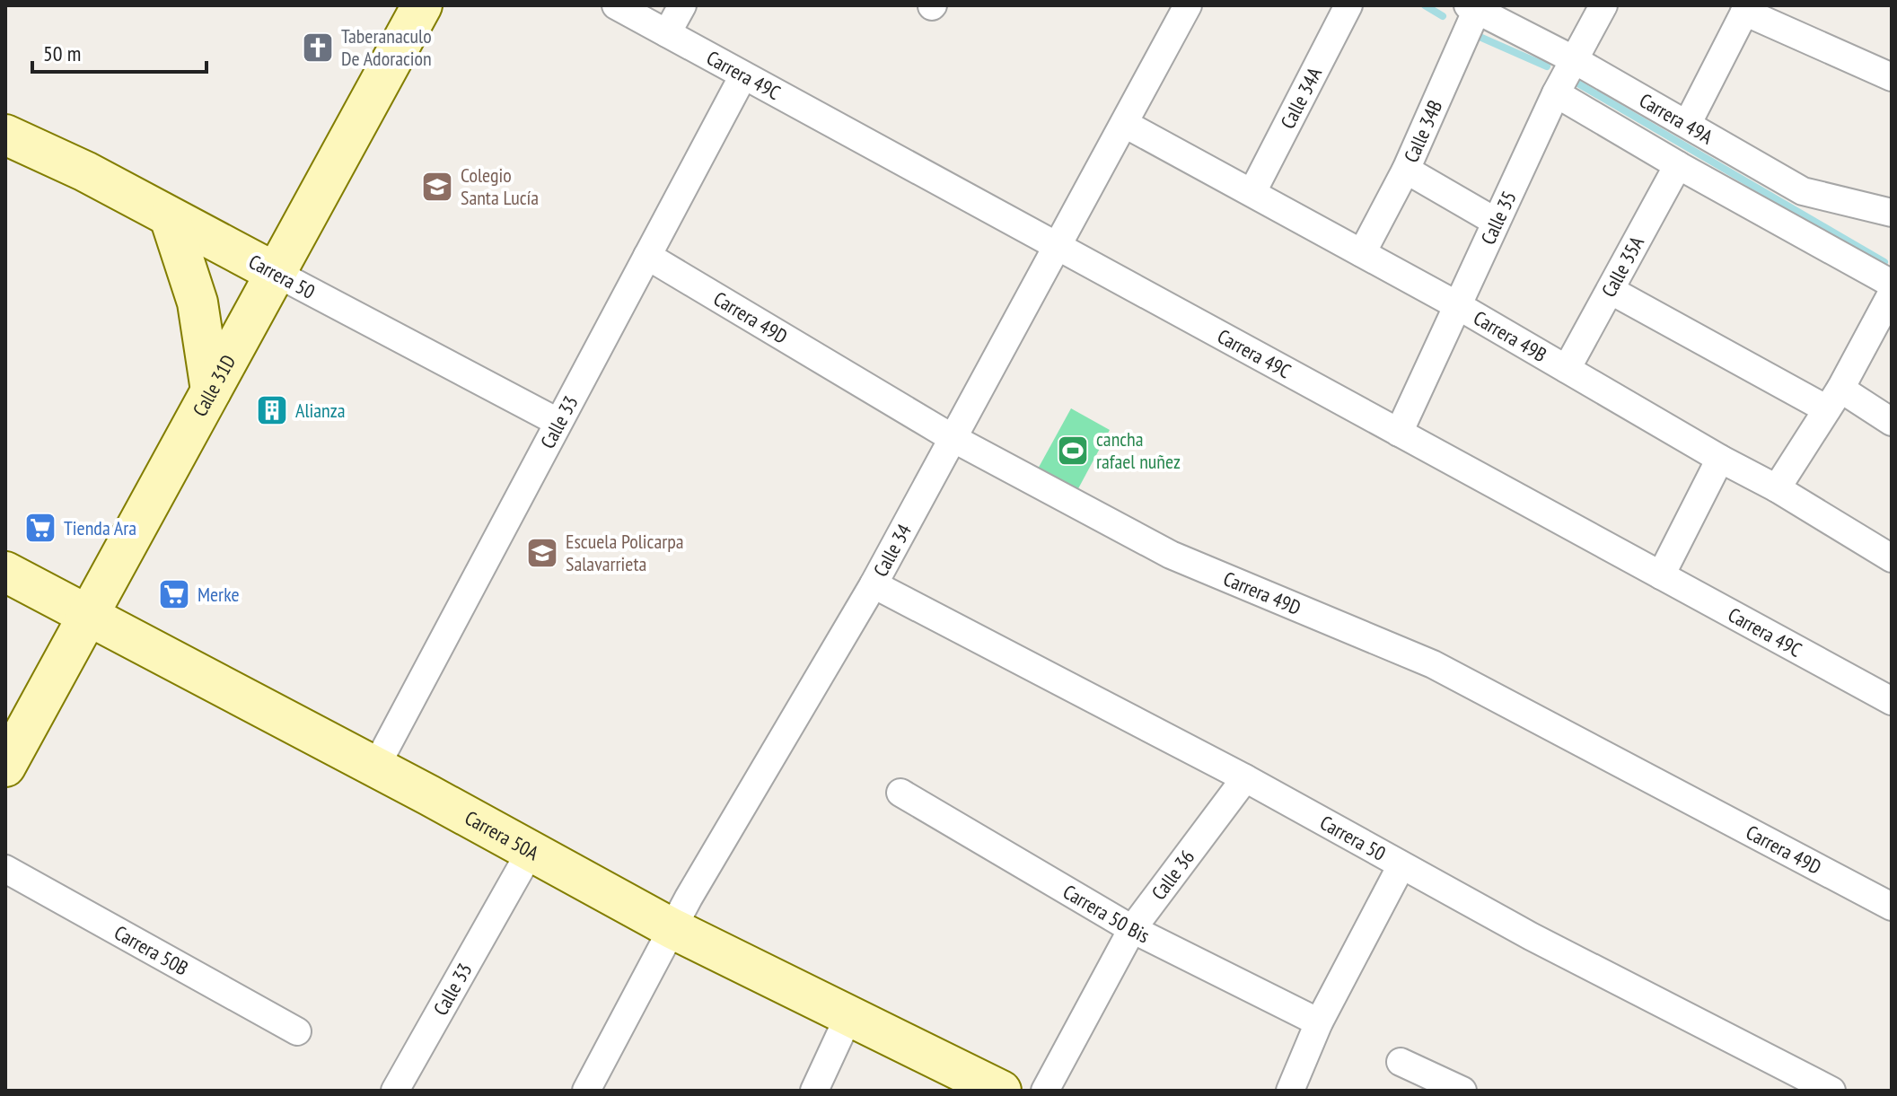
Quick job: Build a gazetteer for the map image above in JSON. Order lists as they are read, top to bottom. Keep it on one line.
{"streets":{"street":["Carrera 49C","Calle 34A","Carrera 49A","Calle 34B","Calle 35","Calle 35A","Carrera 50","Carrera 49D","Carrera 49B","Calle 31D","Calle 33","Calle 34","Carrera 50A","Calle 36","Carrera 50 Bis","Carrera 50B"]},"crossings":[["Carrera 49C","Calle 35"],["Carrera 49C","Calle 33"],["Carrera 49C","Calle 34"],["Calle 34A","Carrera 49B"],["Carrera 49A","Calle 34B"],["Carrera 49A","Calle 35"],["Calle 34B","Carrera 49B"],["Calle 35","Carrera 49B"],["Calle 35A","Carrera 49B"],["Carrera 50","Calle 31D"],["Carrera 50","Calle 33"],["Carrera 50","Calle 34"],["Carrera 50","Calle 36"],["Carrera 49D","Calle 33"],["Carrera 49D","Calle 34"],["Carrera 49B","Calle 34"],["Calle 31D","Carrera 50A"],["Calle 33","Carrera 50A"],["Calle 34","Carrera 50A"],["Calle 36","Carrera 50 Bis"]],"places":{"church":["Taberanaculo De Adoracion"],"school or university":["Colegio Santa Lucía","Escuela Policarpa Salavarrieta"],"building":["Alianza"],"sports":["cancha rafael nuñez"],"supermarket":["Tienda Ara","Merke"]},"scale_bar":"50 m"}
